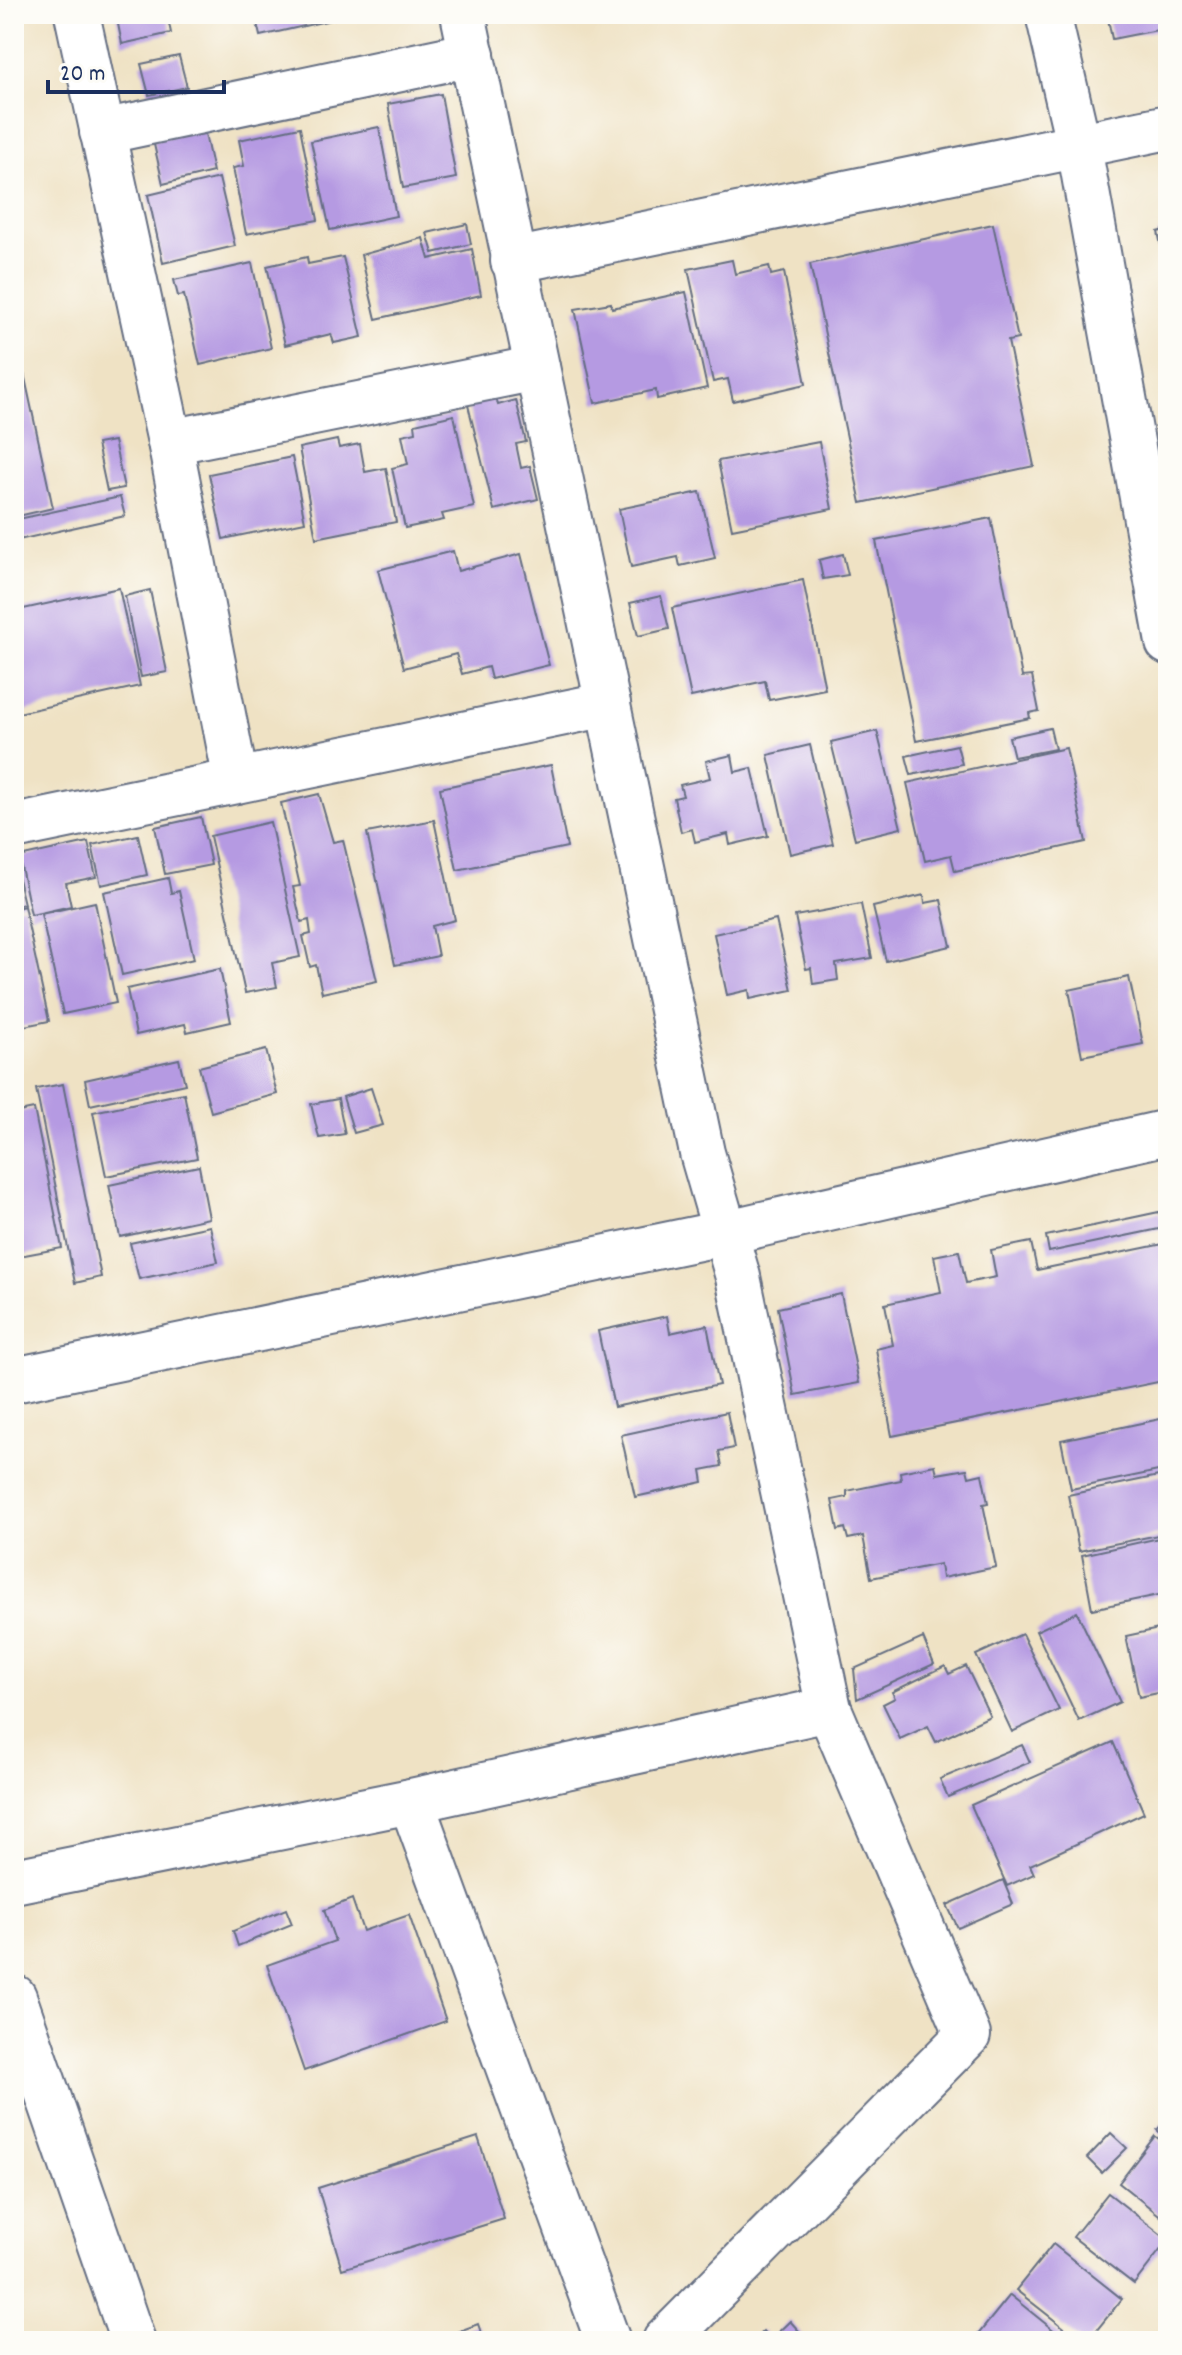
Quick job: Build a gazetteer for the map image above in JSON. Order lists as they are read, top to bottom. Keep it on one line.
{"scale_bar":"20 m"}
